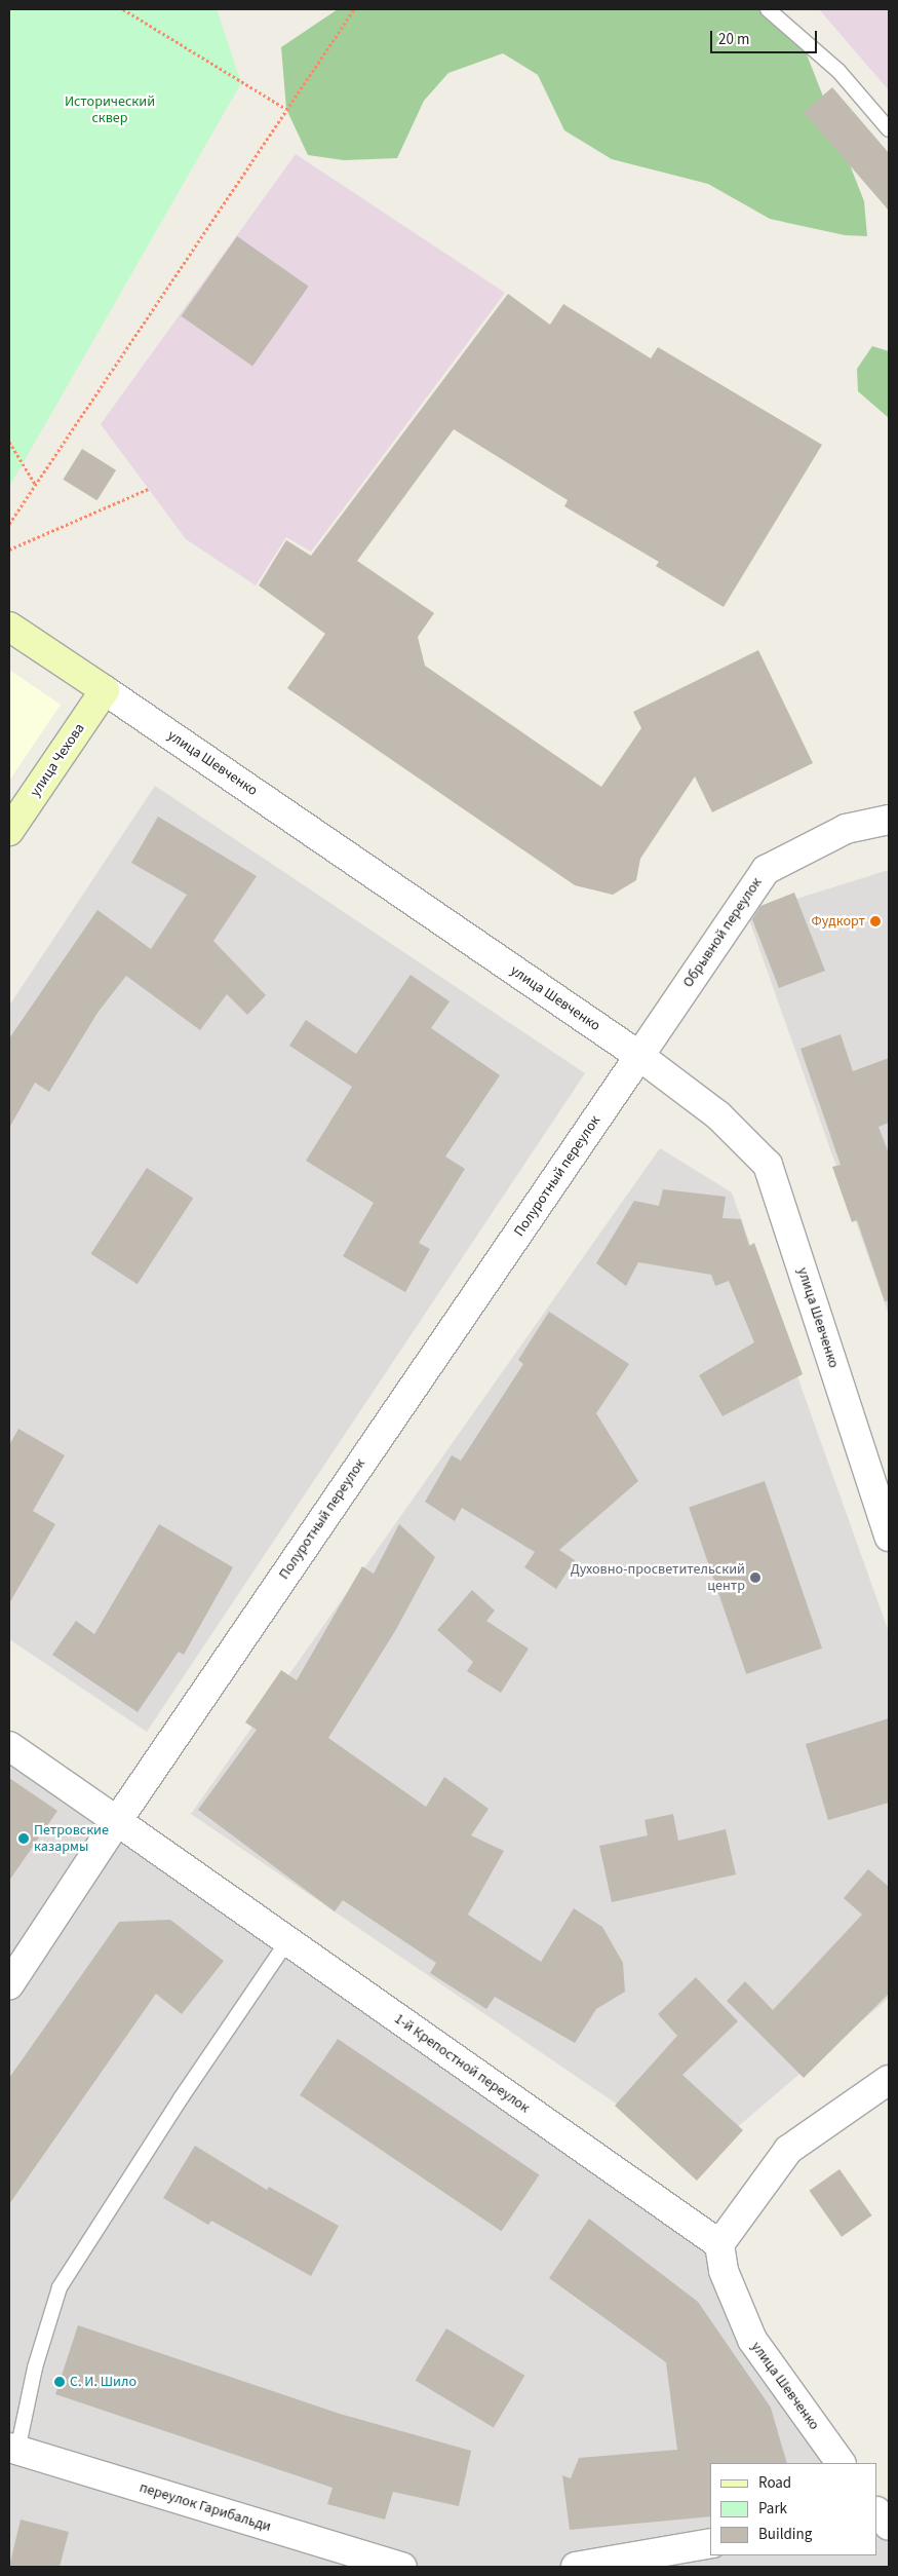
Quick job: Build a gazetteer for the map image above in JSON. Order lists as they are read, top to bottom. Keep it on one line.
{"streets":{"main road":["улица Чехова","улица Шевченко"],"street":["Обрывной переулок","Полуротный переулок","1-й Крепостной переулок","переулок Гарибальди"]},"crossings":[["улица Чехова","улица Шевченко"],["улица Шевченко","Обрывной переулок"],["улица Шевченко","Полуротный переулок"],["улица Шевченко","1-й Крепостной переулок"],["Обрывной переулок","Полуротный переулок"],["Полуротный переулок","1-й Крепостной переулок"]],"parks":["Исторический сквер"],"places":["Фудкорт","Духовно-просветительский центр","Петровские казармы","С. И. Шило"],"legend":["Road","Park","Building"],"scale_bar":"20 m"}
